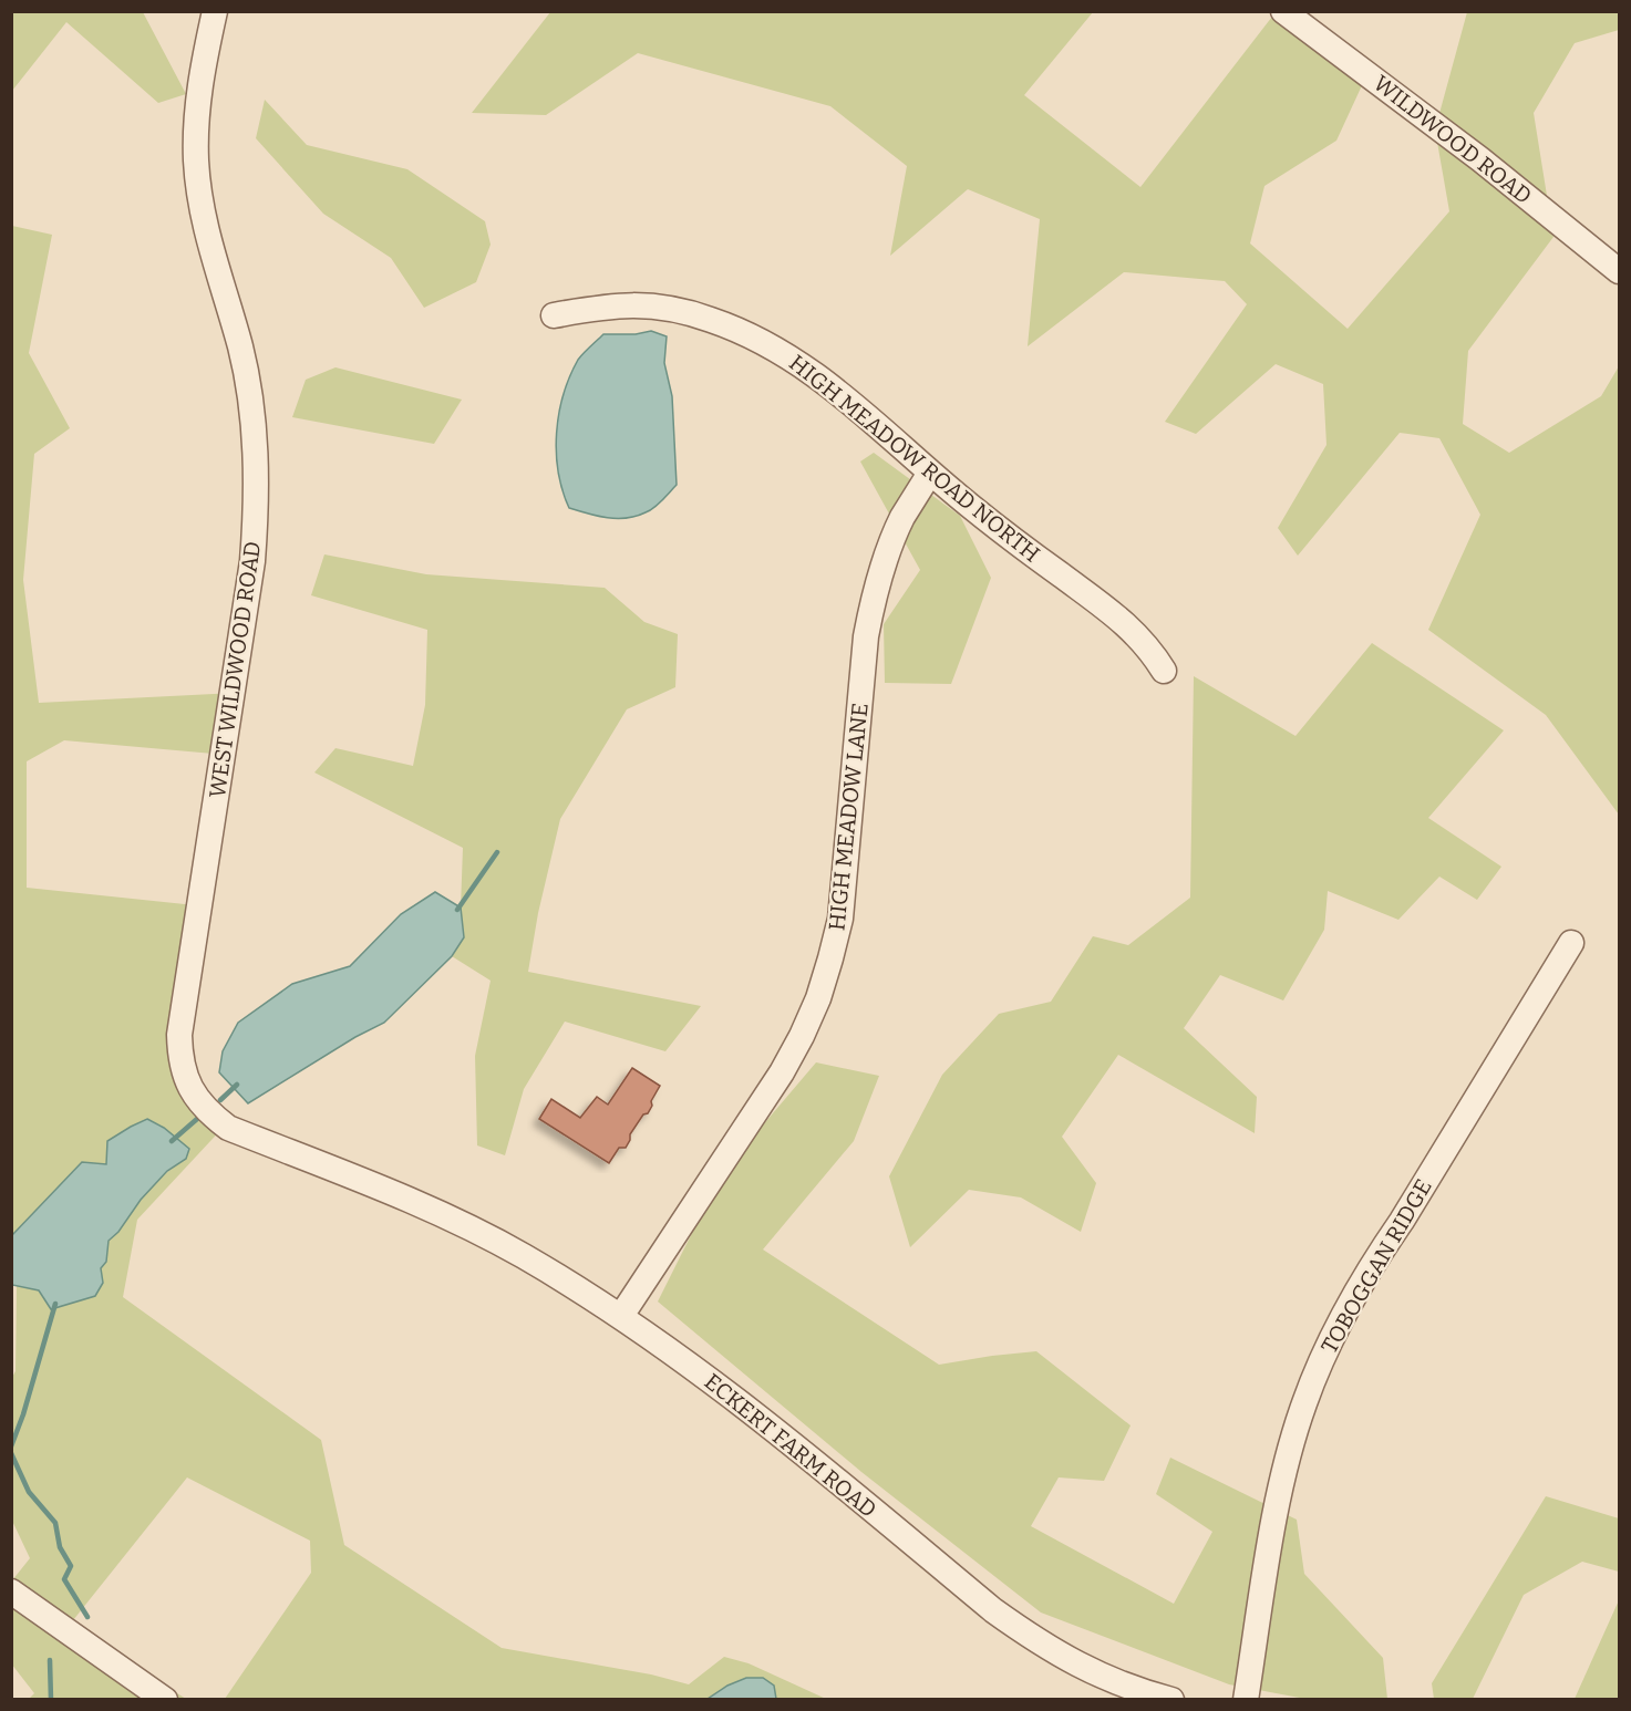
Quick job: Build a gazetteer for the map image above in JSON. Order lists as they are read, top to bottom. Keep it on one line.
{"streets":{"street":["WILDWOOD ROAD","HIGH MEADOW ROAD NORTH","WEST WILDWOOD ROAD","HIGH MEADOW LANE","TOBOGGAN RIDGE","ECKERT FARM ROAD"]},"crossings":[["HIGH MEADOW ROAD NORTH","HIGH MEADOW LANE"],["WEST WILDWOOD ROAD","ECKERT FARM ROAD"],["HIGH MEADOW LANE","ECKERT FARM ROAD"]]}
